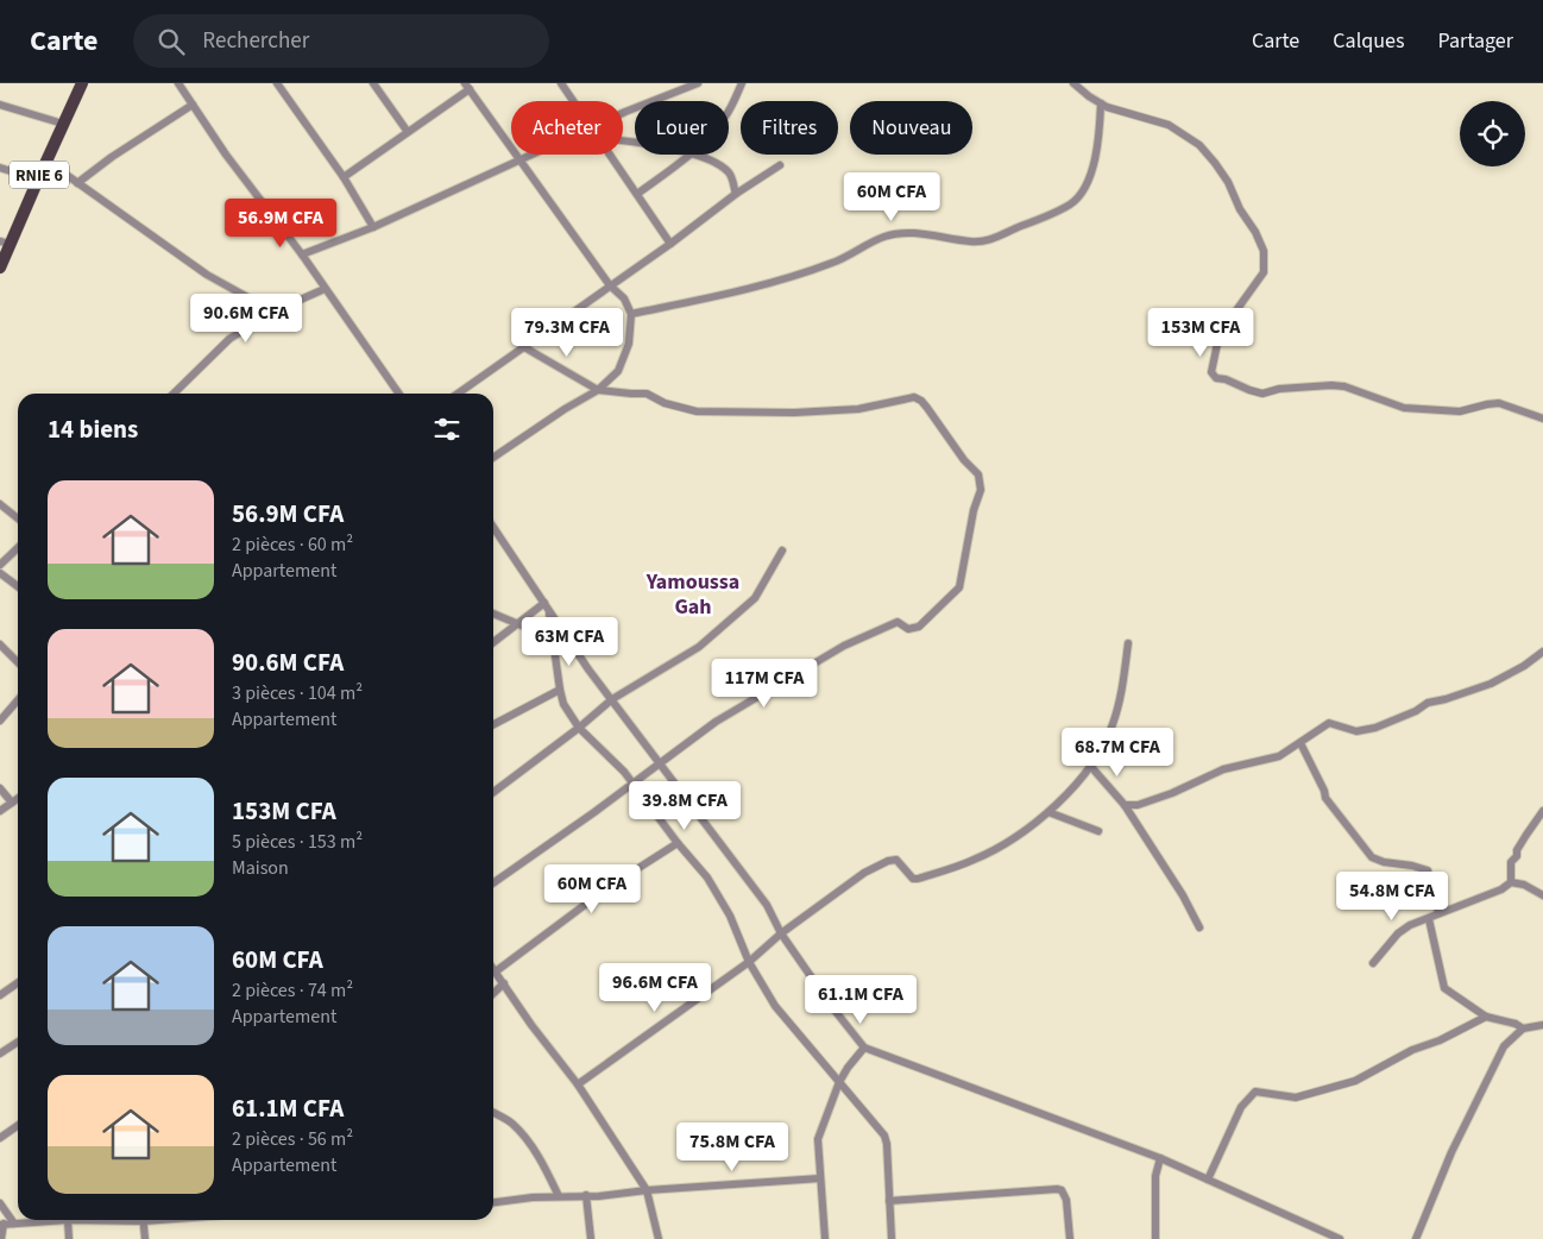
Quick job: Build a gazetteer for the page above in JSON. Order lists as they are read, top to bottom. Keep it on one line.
{"streets":{"main road":["RNIE 6"]},"districts":["Yamoussa Gah"],"page":{"header":"Carte","search":"Rechercher","nav":["Carte","Calques","Partager"],"chip":["Acheter","Louer","Filtres","Nouveau"],"price":["60M CFA","56.9M CFA","90.6M CFA","79.3M CFA","153M CFA","63M CFA","117M CFA","68.7M CFA","39.8M CFA","60M CFA","54.8M CFA","96.6M CFA","61.1M CFA","75.8M CFA"],"heading":"14 biens","list":[{"name":"56.9M CFA","note":"2 pièces · 60 m² · Appartement"},{"name":"90.6M CFA","note":"3 pièces · 104 m² · Appartement"},{"name":"153M CFA","note":"5 pièces · 153 m² · Maison"},{"name":"60M CFA","note":"2 pièces · 74 m² · Appartement"},{"name":"61.1M CFA","note":"2 pièces · 56 m² · Appartement"}]}}
